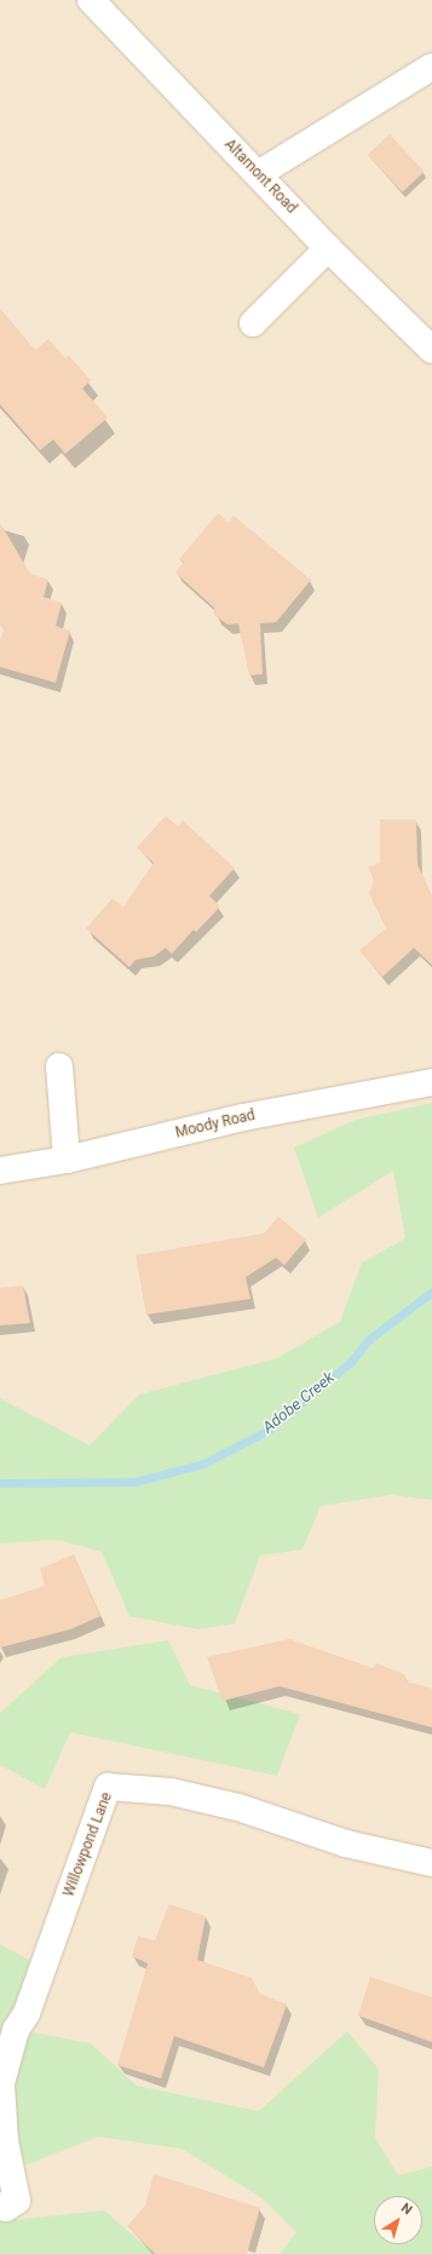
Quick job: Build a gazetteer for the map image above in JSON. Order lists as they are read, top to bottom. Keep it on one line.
{"streets":{"street":["Altamont Road","Moody Road","Willowpond Lane"]},"water":["Adobe Creek"],"north":"top right"}
